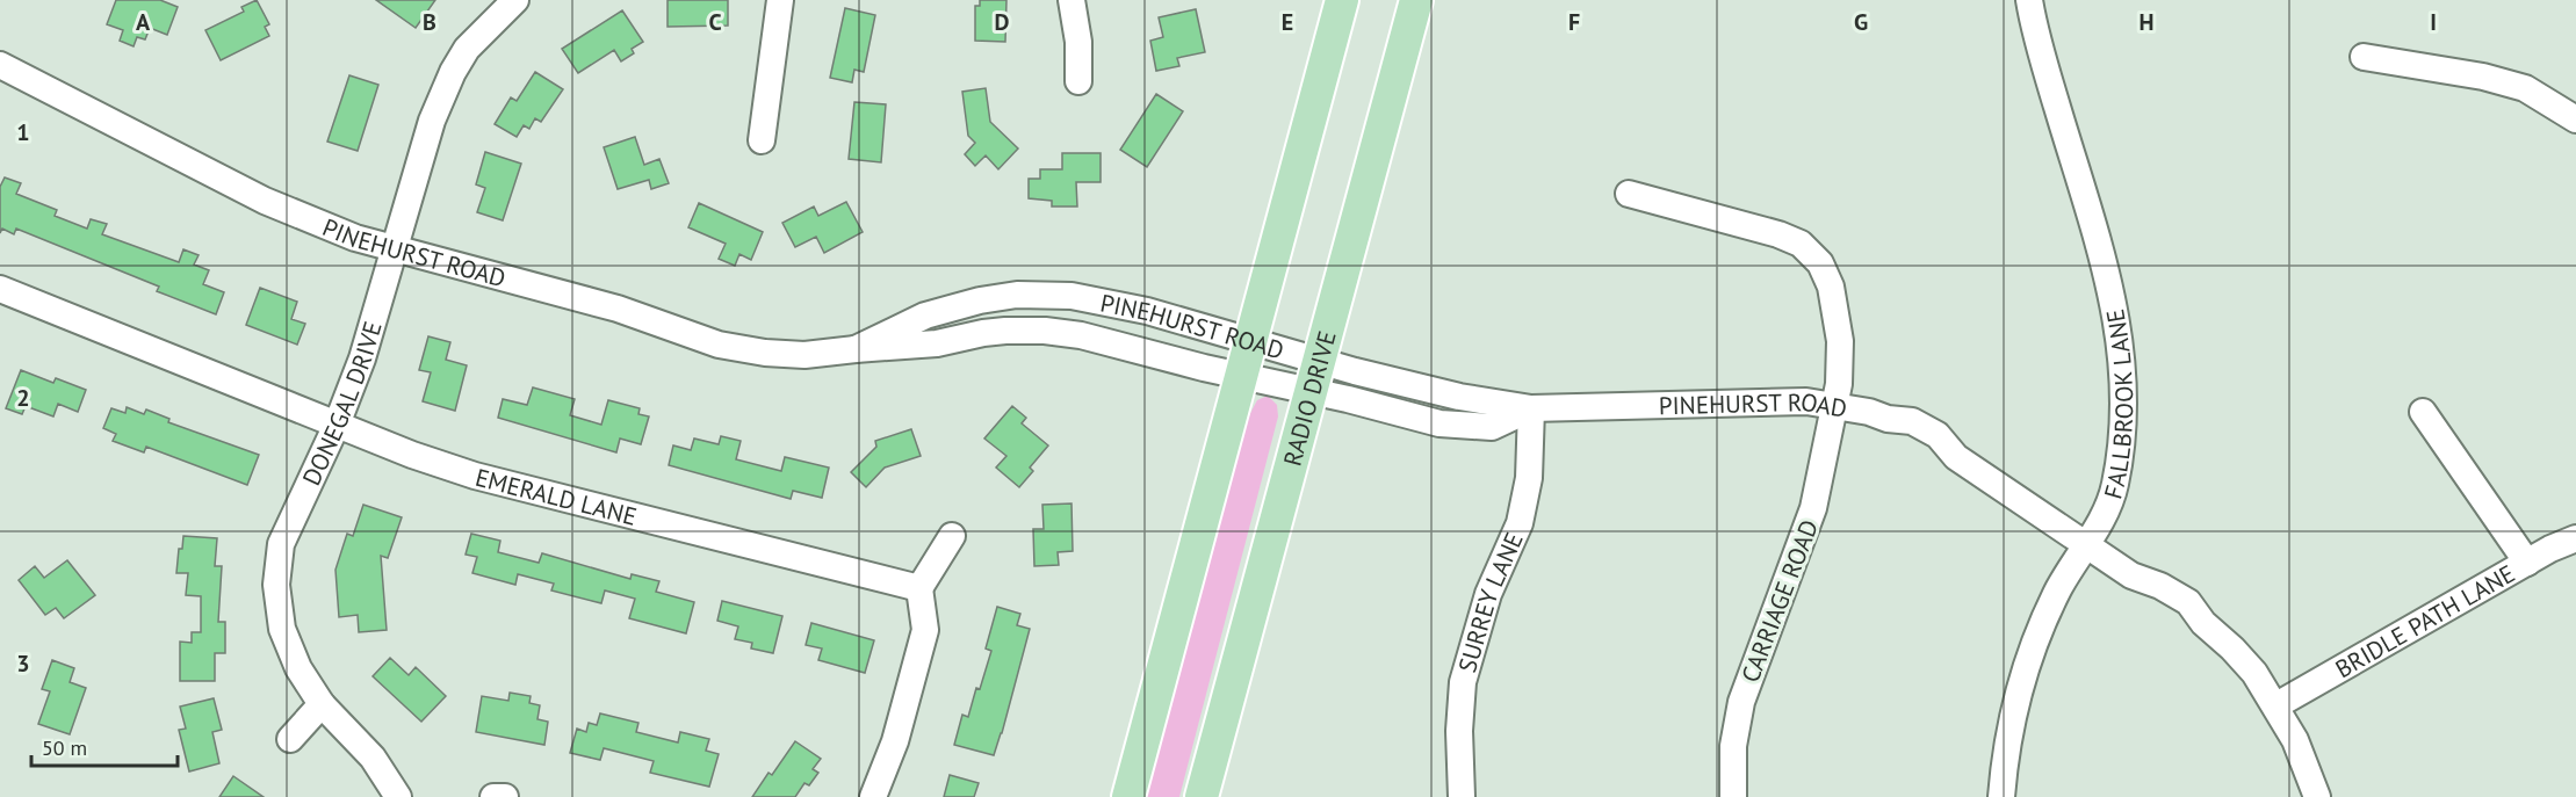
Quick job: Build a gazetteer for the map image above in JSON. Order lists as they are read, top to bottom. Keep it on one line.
{"streets":{"main road":["RADIO DRIVE"],"street":["PINEHURST ROAD","DONEGAL DRIVE","FALLBROOK LANE","EMERALD LANE","CARRIAGE ROAD","SURREY LANE","BRIDLE PATH LANE"]},"crossings":[["PINEHURST ROAD","RADIO DRIVE"],["PINEHURST ROAD","DONEGAL DRIVE"],["PINEHURST ROAD","FALLBROOK LANE"],["PINEHURST ROAD","CARRIAGE ROAD"],["PINEHURST ROAD","SURREY LANE"],["PINEHURST ROAD","BRIDLE PATH LANE"],["DONEGAL DRIVE","EMERALD LANE"]],"scale_bar":"50 m","grid":{"columns":["A","B","C","D","E","F","G","H","I"],"rows":["1","2","3"]}}
